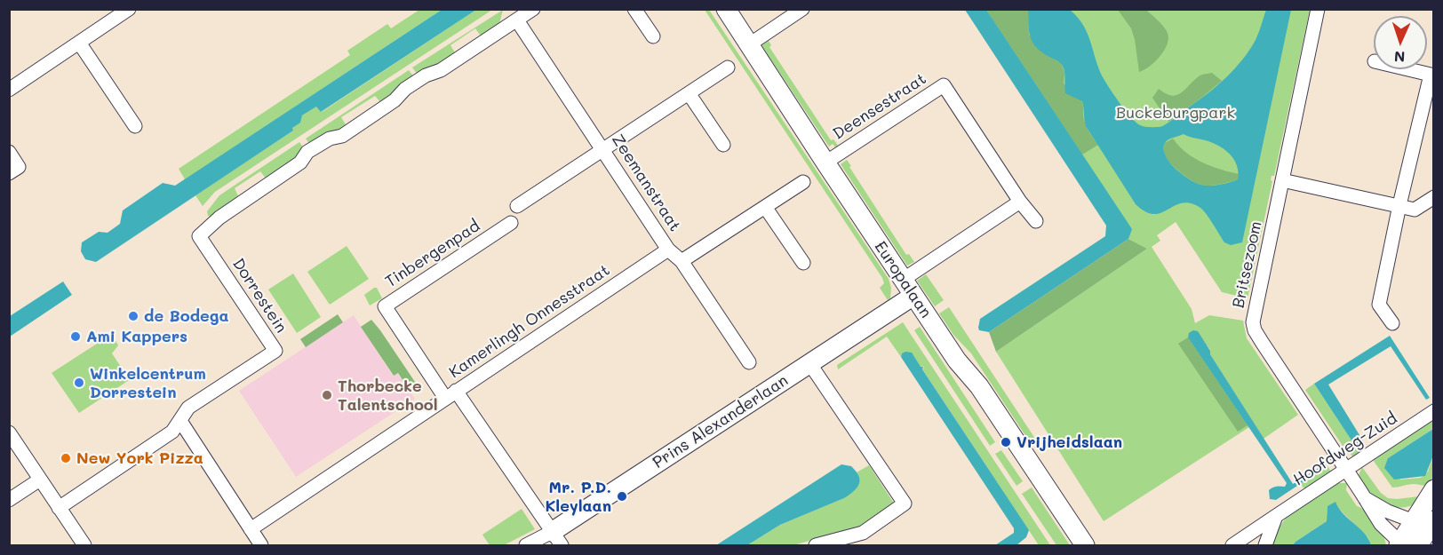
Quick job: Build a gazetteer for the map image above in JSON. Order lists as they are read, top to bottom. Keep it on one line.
{"streets":{"street":["Deensestraat","Zeemanstraat","Tinbergenpad","Britsezoom","Europalaan","Dorrestein","Kamerlingh Onnesstraat","Prins Alexanderlaan","Hoofdweg-Zuid"]},"crossings":[["Deensestraat","Europalaan"],["Zeemanstraat","Dorrestein"],["Zeemanstraat","Kamerlingh Onnesstraat"],["Tinbergenpad","Kamerlingh Onnesstraat"],["Britsezoom","Hoofdweg-Zuid"],["Europalaan","Prins Alexanderlaan"]],"parks":["Buckeburgpark"],"places":["de Bodega","Ami Kappers","Winkelcentrum Dorrestein","Thorbecke Talentschool","Vrijheidslaan","New York Pizza","Mr. P.D. Kleylaan"],"north":"bottom"}
